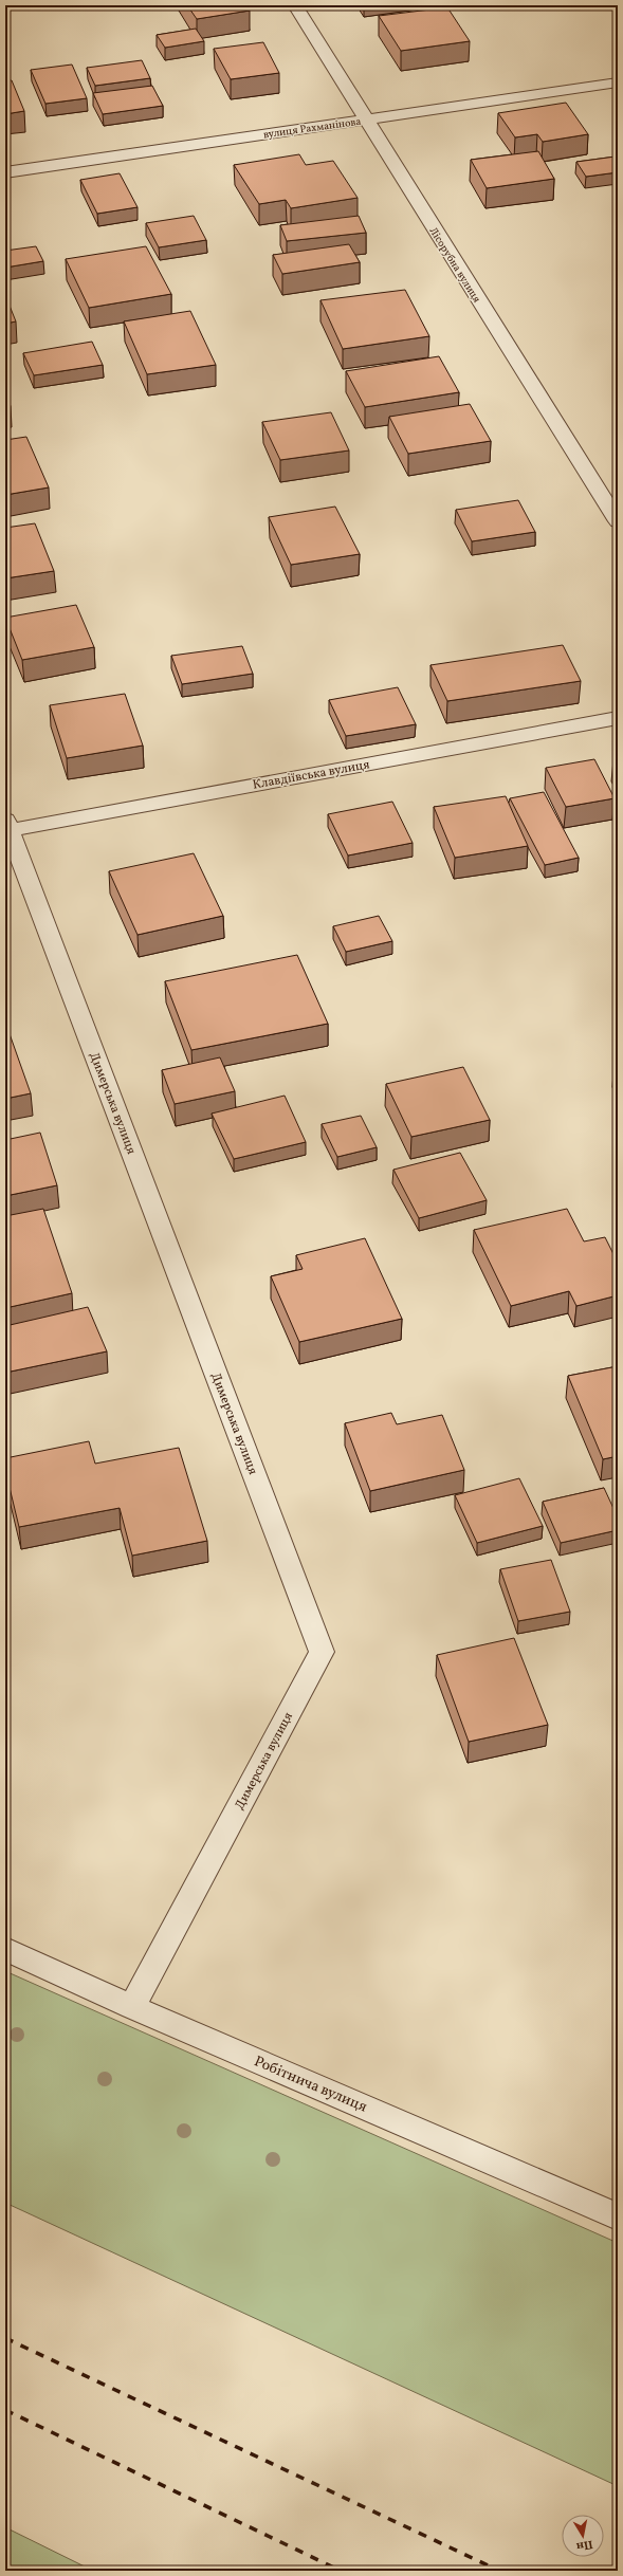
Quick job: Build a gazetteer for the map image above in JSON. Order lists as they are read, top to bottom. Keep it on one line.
{"streets":{"street":["вулиця Рахманінова","Лісорубна вулиця","Клавдіївська вулиця","Димерська вулиця","Робітнича вулиця"]},"crossings":[["вулиця Рахманінова","Лісорубна вулиця"],["Клавдіївська вулиця","Димерська вулиця"],["Димерська вулиця","Робітнича вулиця"]],"north":"bottom"}
